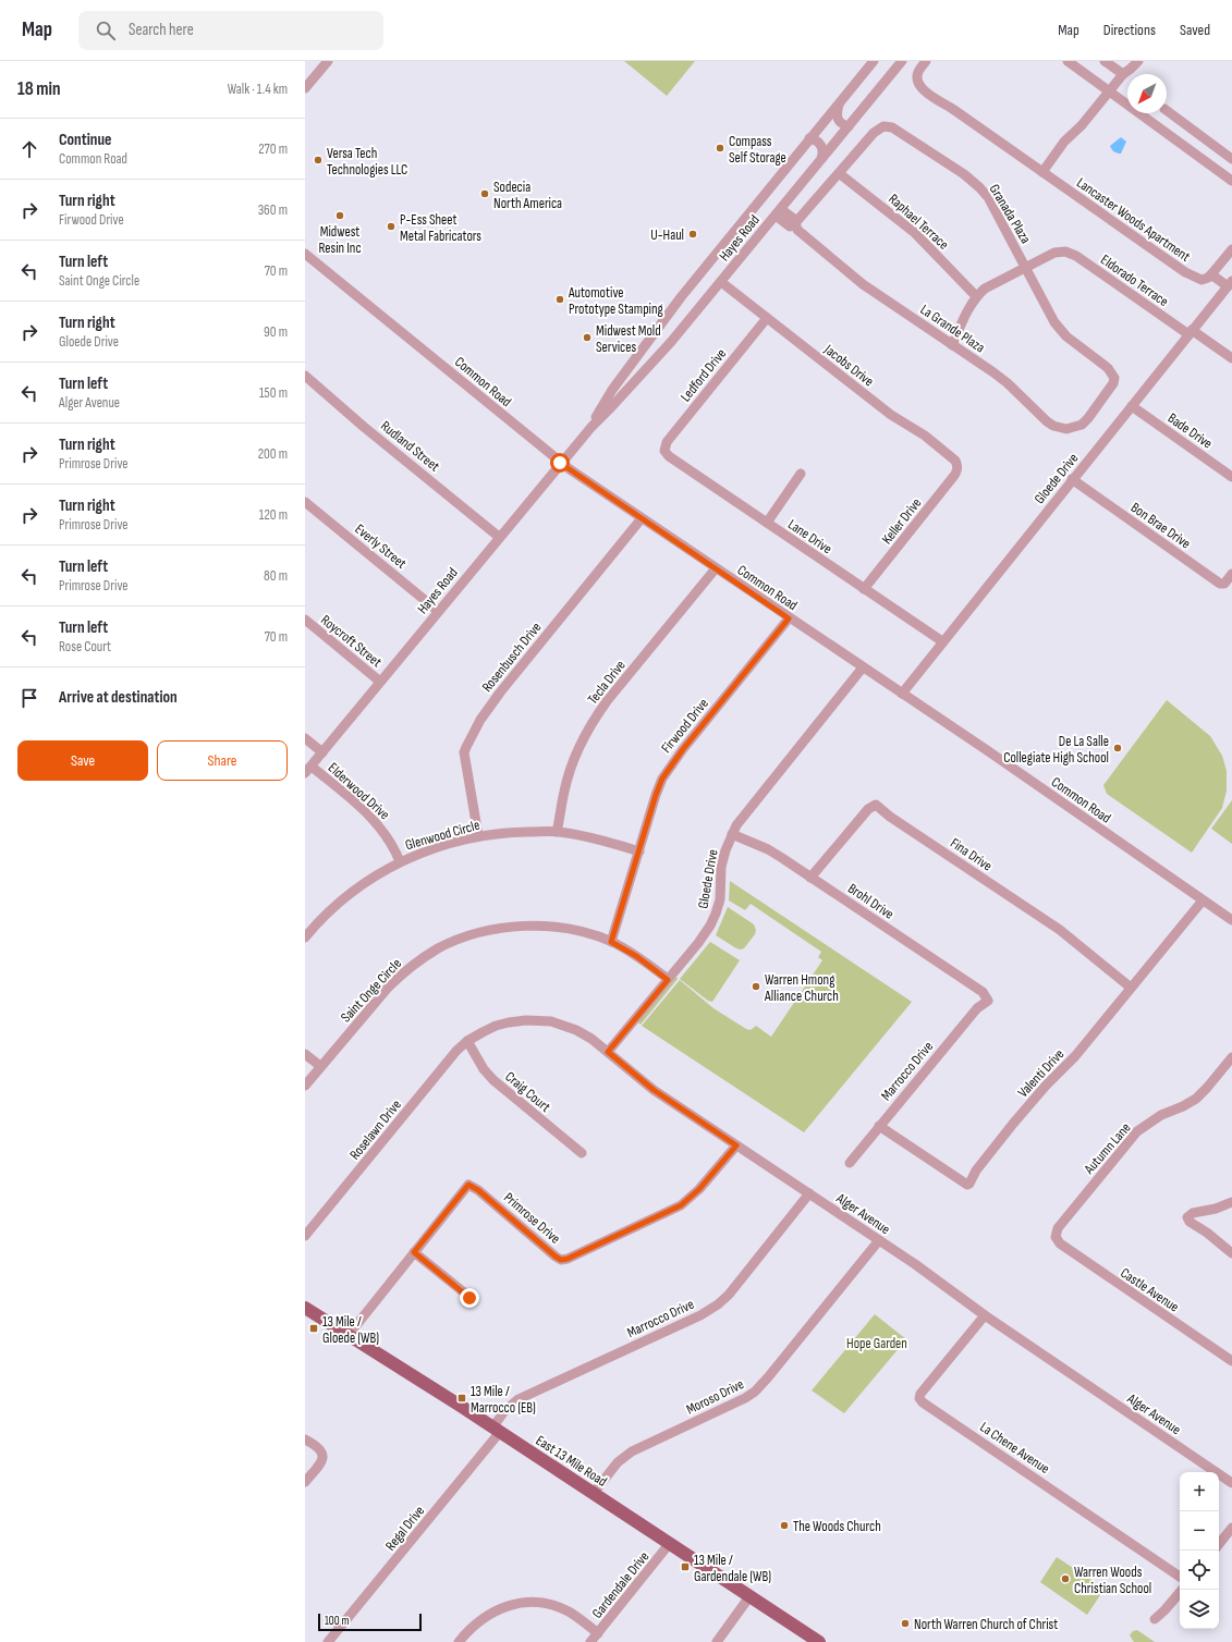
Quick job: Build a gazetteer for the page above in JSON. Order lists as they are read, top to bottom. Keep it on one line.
{"streets":{"main road":["East 13 Mile Road"],"street":["Granada Plaza","Lancaster Woods Apartment","Raphael Terrace","Hayes Road","Eldorado Terrace","La Grande Plaza","Jacobs Drive","Ledford Drive","Common Road","Bade Drive","Rudland Street","Gloede Drive","Keller Drive","Bon Brae Drive","Lane Drive","Everly Street","Roycroft Street","Rosenbusch Drive","Tecla Drive","Firwood Drive","Elderwood Drive","Glenwood Circle","Fina Drive","Brohl Drive","Saint Onge Circle","Marrocco Drive","Valenti Drive","Craig Court","Roselawn Drive","Autumn Lane","Alger Avenue","Primrose Drive","Castle Avenue","Moroso Drive","La Chene Avenue","Regal Drive","Gardendale Drive"]},"crossings":[["Granada Plaza","Raphael Terrace"],["Granada Plaza","Eldorado Terrace"],["Granada Plaza","La Grande Plaza"],["Hayes Road","La Grande Plaza"],["Hayes Road","Jacobs Drive"],["Hayes Road","Common Road"],["Hayes Road","Rudland Street"],["Hayes Road","Everly Street"],["Hayes Road","Roycroft Street"],["Hayes Road","Elderwood Drive"],["Eldorado Terrace","Gloede Drive"],["Jacobs Drive","Ledford Drive"],["Jacobs Drive","Keller Drive"],["Ledford Drive","Lane Drive"],["Common Road","Gloede Drive"],["Common Road","Rosenbusch Drive"],["Common Road","Tecla Drive"],["Common Road","Firwood Drive"],["Common Road","Valenti Drive"],["Bade Drive","Gloede Drive"],["Gloede Drive","Bon Brae Drive"],["Gloede Drive","Lane Drive"],["Gloede Drive","Brohl Drive"],["Gloede Drive","Saint Onge Circle"],["Gloede Drive","Alger Avenue"],["Keller Drive","Lane Drive"],["Rosenbusch Drive","Glenwood Circle"],["Tecla Drive","Glenwood Circle"],["Firwood Drive","Glenwood Circle"],["Firwood Drive","Saint Onge Circle"],["Elderwood Drive","Glenwood Circle"],["Fina Drive","Brohl Drive"],["Fina Drive","Valenti Drive"],["Brohl Drive","Marrocco Drive"],["Marrocco Drive","Valenti Drive"],["Marrocco Drive","Alger Avenue"],["Marrocco Drive","East 13 Mile Road"],["Marrocco Drive","Regal Drive"],["Craig Court","Roselawn Drive"],["Craig Court","Alger Avenue"],["Roselawn Drive","Alger Avenue"],["Autumn Lane","Castle Avenue"],["Alger Avenue","Primrose Drive"],["Alger Avenue","Moroso Drive"],["Alger Avenue","La Chene Avenue"],["Primrose Drive","East 13 Mile Road"],["Moroso Drive","East 13 Mile Road"],["East 13 Mile Road","Regal Drive"],["East 13 Mile Road","Gardendale Drive"]],"parks":["Hope Garden"],"places":{"other":["Compass Self Storage","Versa Tech Technologies LLC","Sodecia North America","Midwest Resin Inc","P-Ess Sheet Metal Fabricators","U-Haul","Automotive Prototype Stamping","Midwest Mold Services","De La Salle Collegiate High School","Warren Hmong Alliance Church","The Woods Church","Warren Woods Christian School","North Warren Church of Christ"],"transit":["13 Mile / Gloede (WB)","13 Mile / Marrocco (EB)","13 Mile / Gardendale (WB)"]},"scale_bar":"100 m","north":"bottom left","page":{"header":"Map","search":"Search here","nav":["Map","Directions","Saved"],"heading":["18 min","Walk · 1.4 km"],"list":[["Continue","Common Road","270 m"],["Turn right","Firwood Drive","360 m"],["Turn left","Saint Onge Circle","70 m"],["Turn right","Gloede Drive","90 m"],["Turn left","Alger Avenue","150 m"],["Turn right","Primrose Drive","200 m"],["Turn right","Primrose Drive","120 m"],["Turn left","Primrose Drive","80 m"],["Turn left","Rose Court","70 m"],"Arrive at destination"],"buttons":["Save","Share"],"map_buttons":["+","−"],"scale":"100 m"}}
